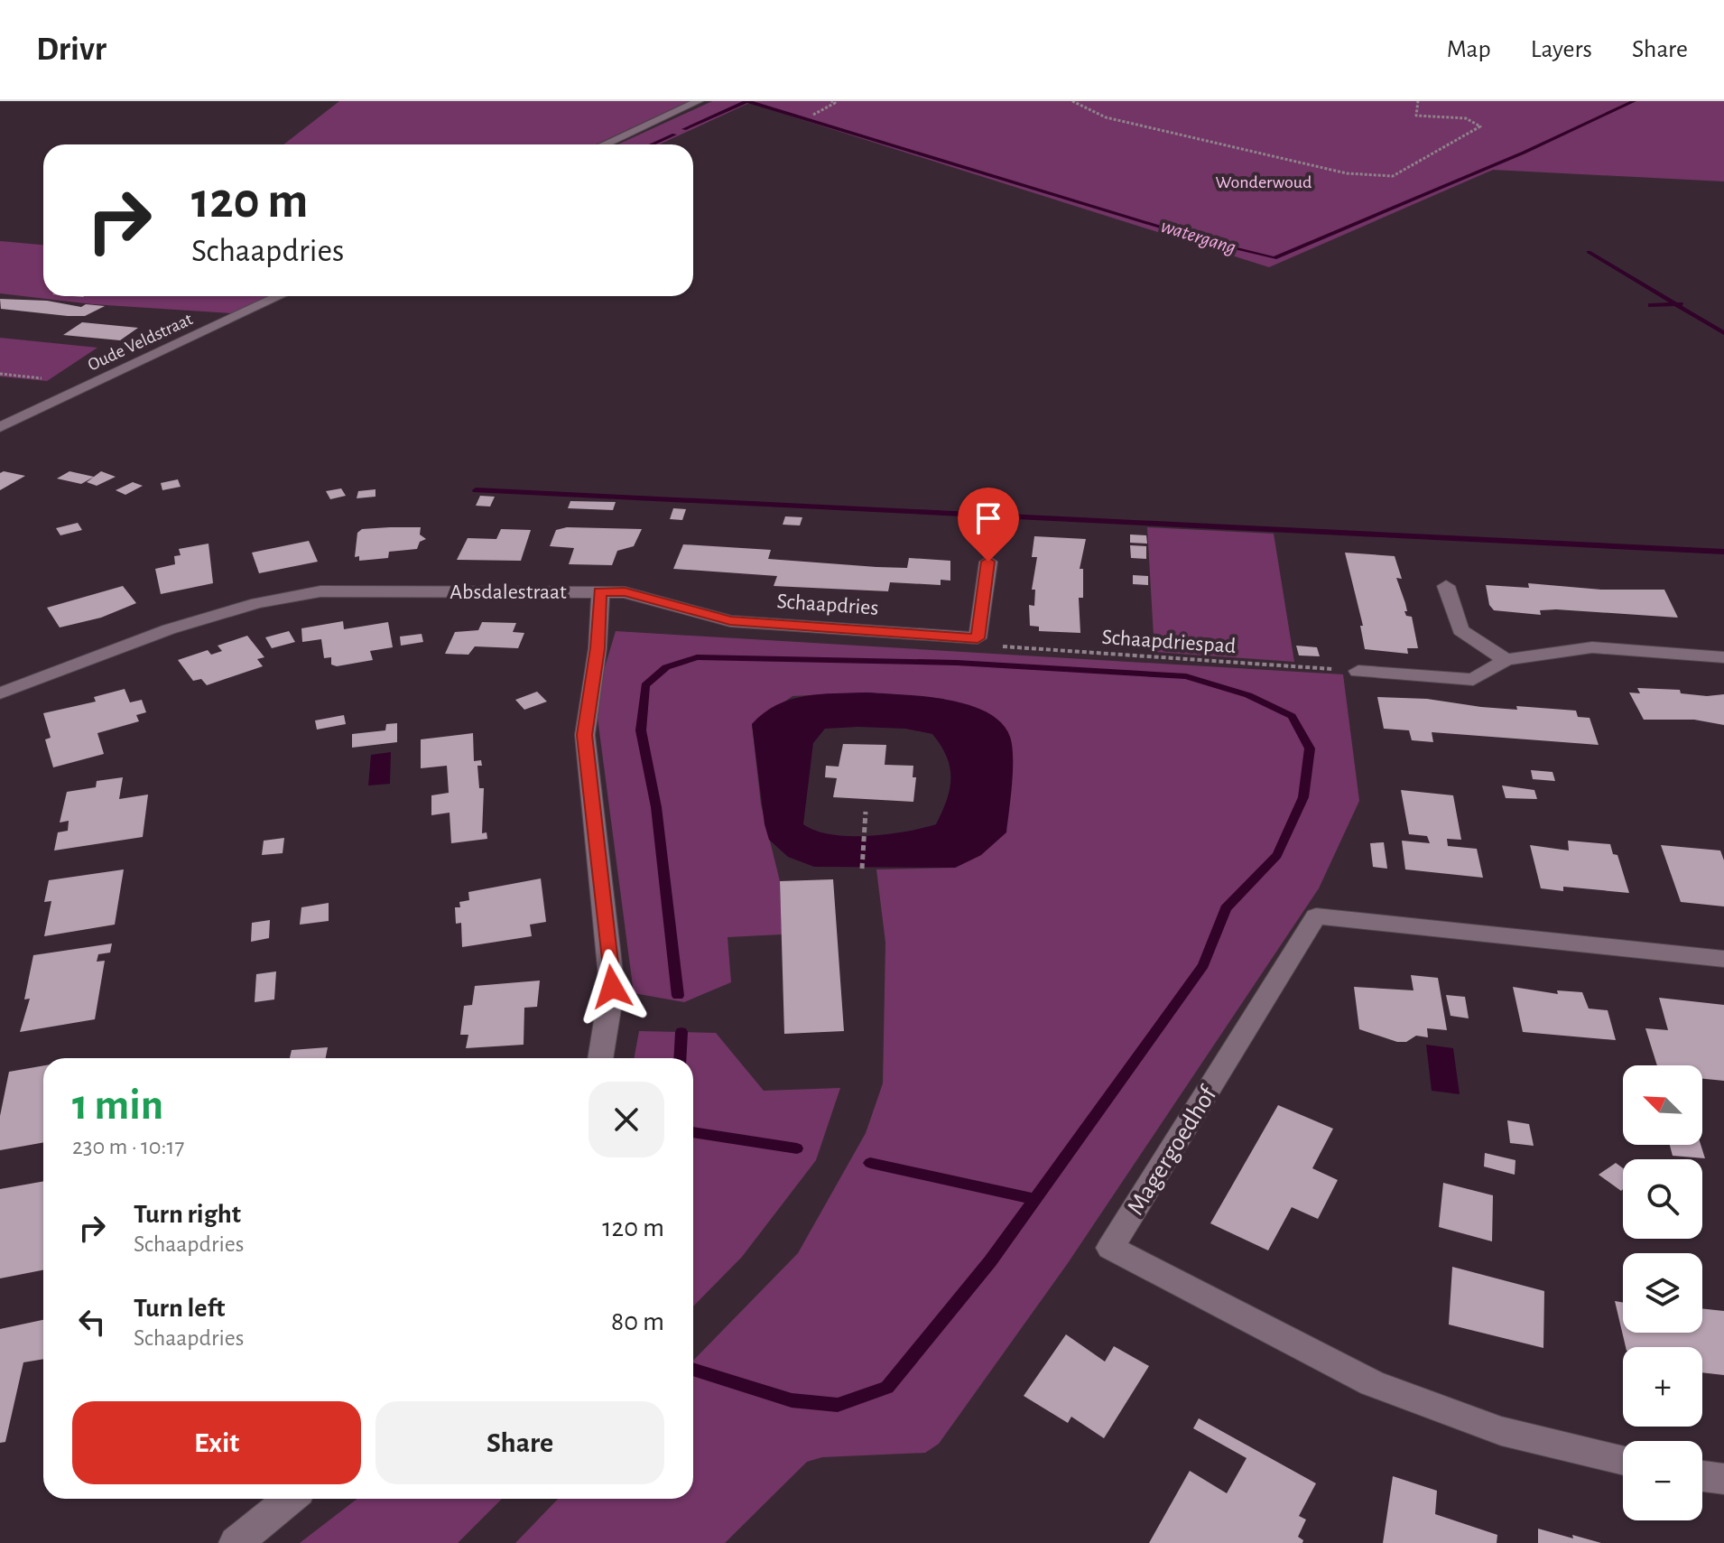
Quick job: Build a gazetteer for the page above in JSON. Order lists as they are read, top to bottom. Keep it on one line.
{"streets":{"street":["Oude Veldstraat","Absdalestraat","Schaapdries","Magergoedhof"],"path":["Schaapdriespad"]},"crossings":[["Absdalestraat","Schaapdries"],["Schaapdries","Schaapdriespad"]],"water":["watergang"],"parks":["Wonderwoud"],"north":"top left","page":{"header":"Drivr","nav":["Map","Layers","Share"],"turn":["120 m","Schaapdries"],"heading":["1 min","230 m · 10:17"],"map_buttons":["+","−"],"list":[{"name":"Turn right","note":"Schaapdries","value":"120 m"},{"name":"Turn left","note":"Schaapdries","value":"80 m"}],"buttons":["Exit","Share"]}}
